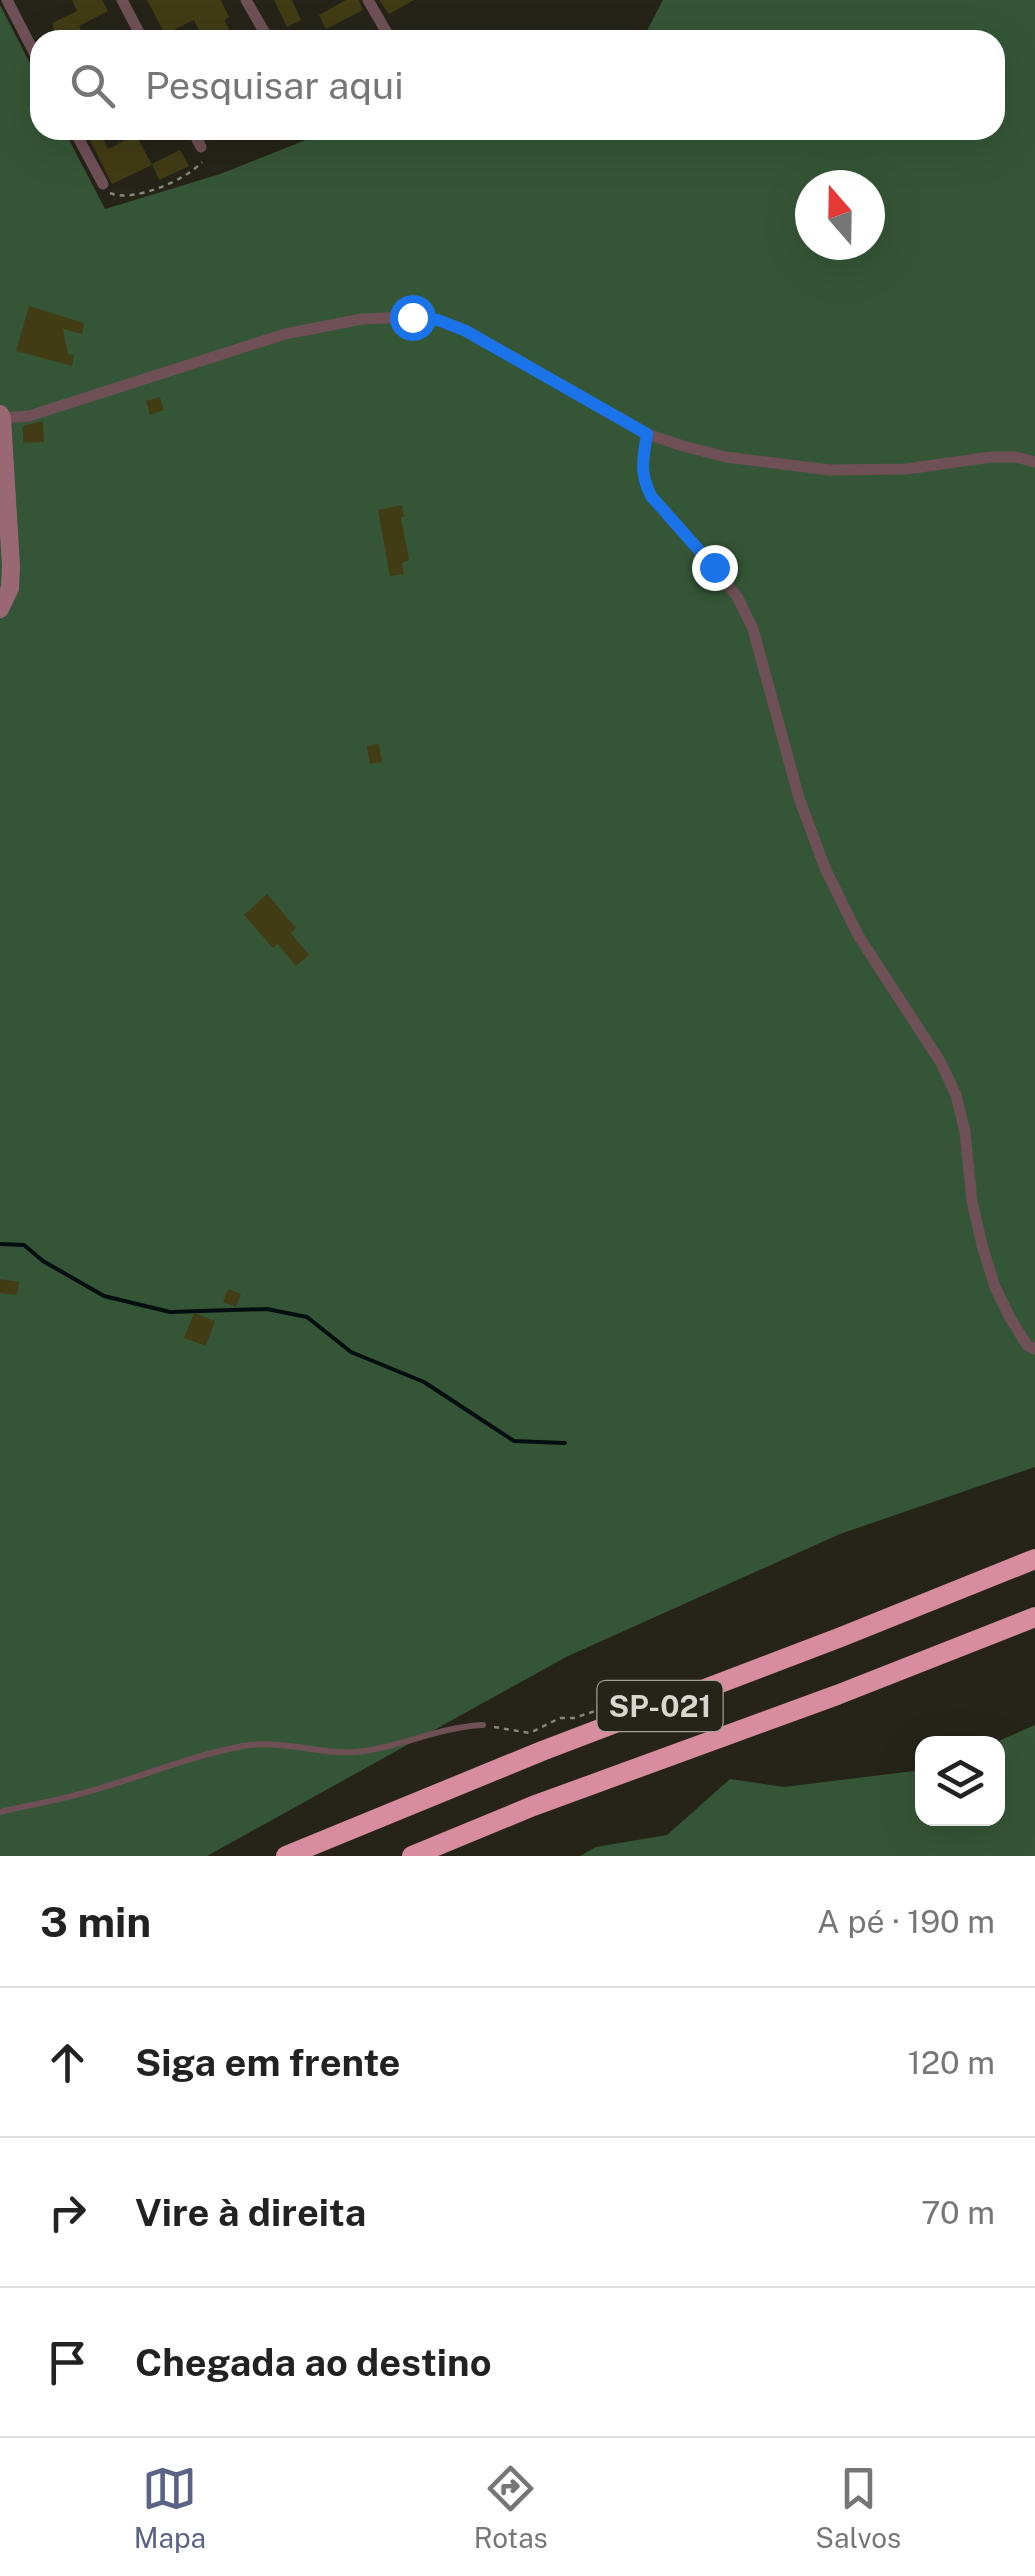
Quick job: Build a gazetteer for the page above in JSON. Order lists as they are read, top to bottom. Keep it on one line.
{"streets":{"highway":["SP-021"]},"north":"top","page":{"search":"Pesquisar aqui","heading":["3 min","A pé · 190 m"],"list":[["Siga em frente","120 m"],["Vire à direita","70 m"],"Chegada ao destino"],"nav":["Mapa","Rotas","Salvos"]}}
